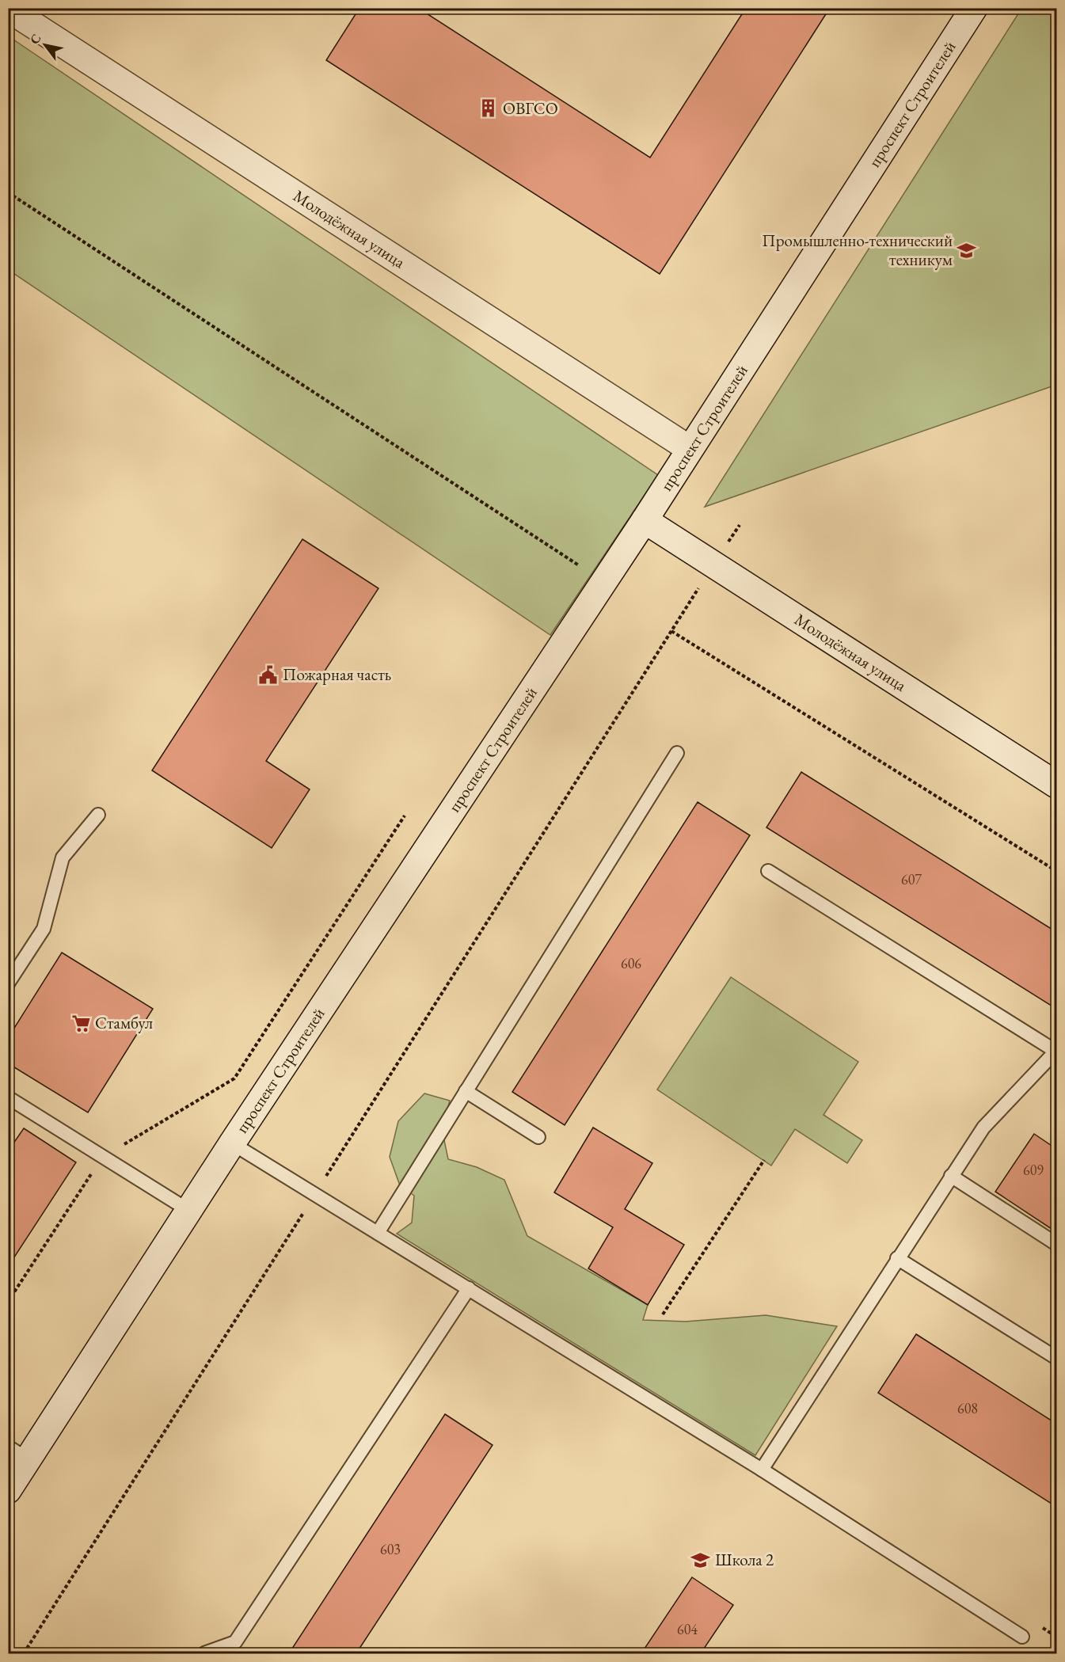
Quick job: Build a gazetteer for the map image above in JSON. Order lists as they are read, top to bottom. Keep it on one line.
{"streets":{"street":["проспект Строителей","Молодёжная улица"]},"crossings":[["проспект Строителей","Молодёжная улица"]],"places":{"building":["ОВГСО"],"school or university":["Промышленно-технический техникум","Школа 2"],"public building":["Пожарная часть"],"supermarket":["Стамбул"]},"house_numbers":["607","606","609","608","603","604"],"north":"top left"}
